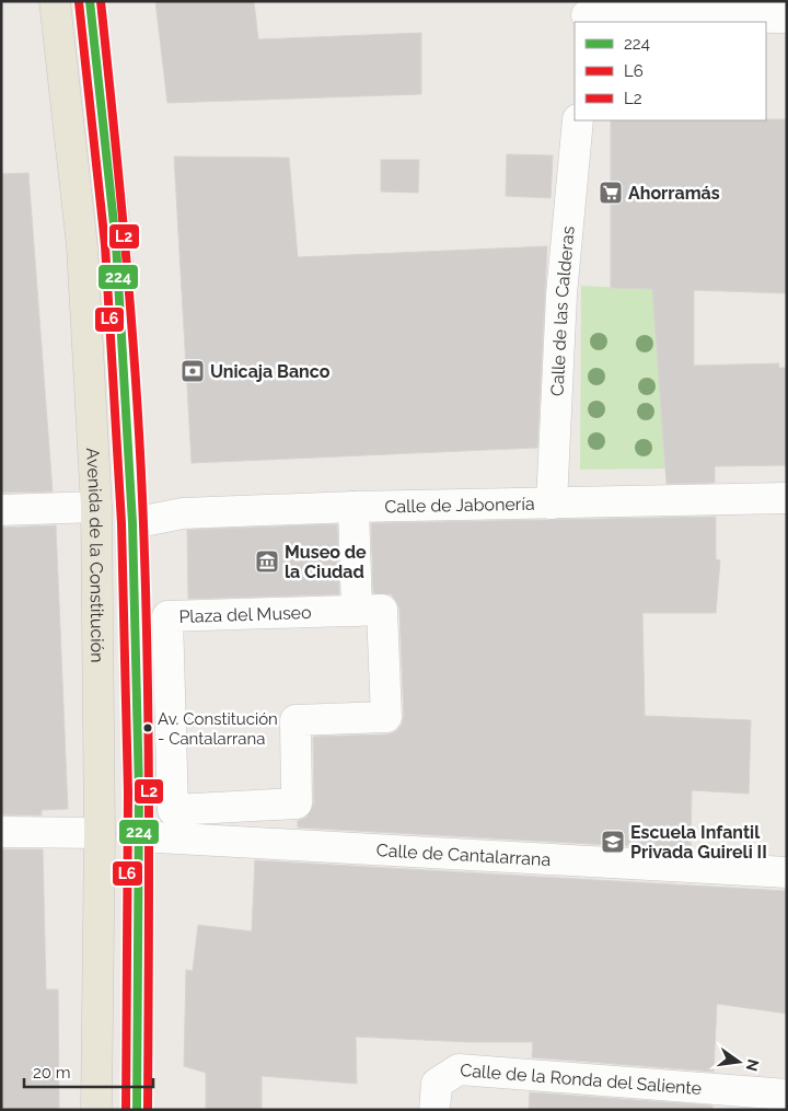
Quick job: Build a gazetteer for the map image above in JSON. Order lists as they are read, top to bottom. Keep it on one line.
{"streets":{"main road":["Avenida de la Constitución"],"street":["Calle de las Calderas","Calle de Jabonería","Plaza del Museo","Calle de Cantalarrana","Calle de la Ronda del Saliente"]},"crossings":[["Calle de las Calderas","Calle de Jabonería"],["Calle de Jabonería","Avenida de la Constitución"],["Avenida de la Constitución","Calle de Cantalarrana"]],"places":{"supermarket":["Ahorramás"],"bank":["Unicaja Banco"],"museum":["Museo de la Ciudad"],"other":["Av. Constitución - Cantalarrana"],"school or university":["Escuela Infantil Privada Guireli II"]},"lines":["transit line 224","transit line L2","transit line L6"],"legend":["224","L6","L2"],"scale_bar":"20 m","north":"right"}
